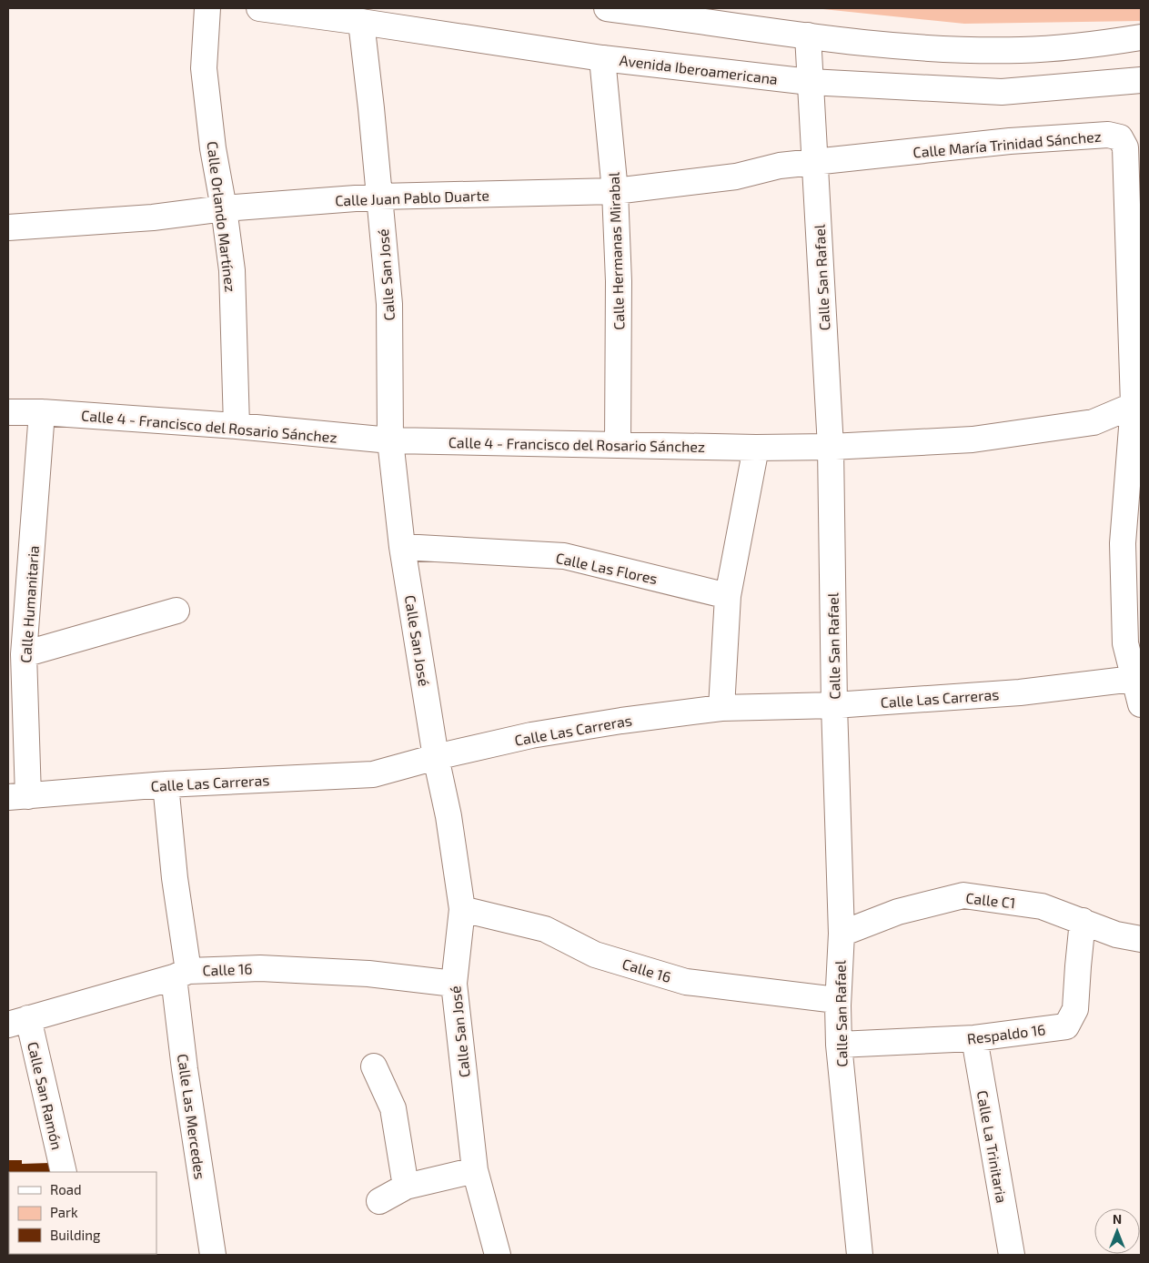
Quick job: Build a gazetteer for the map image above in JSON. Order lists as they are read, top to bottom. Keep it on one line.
{"streets":{"street":["Avenida Iberoamericana","Calle María Trinidad Sánchez","Calle Juan Pablo Duarte","Calle Orlando Martínez","Calle Hermanas Mirabal","Calle San José","Calle San Rafael","Calle 4 - Francisco del Rosario Sánchez","Calle Las Flores","Calle Humanitaria","Calle Las Carreras","Calle C1","Calle 16","Respaldo 16","Calle San Ramón","Calle Las Mercedes","Calle La Trinitaria"]},"crossings":[["Avenida Iberoamericana","Calle Hermanas Mirabal"],["Avenida Iberoamericana","Calle San José"],["Avenida Iberoamericana","Calle San Rafael"],["Calle María Trinidad Sánchez","Calle Juan Pablo Duarte"],["Calle María Trinidad Sánchez","Calle San Rafael"],["Calle María Trinidad Sánchez","Calle 4 - Francisco del Rosario Sánchez"],["Calle María Trinidad Sánchez","Calle Las Carreras"],["Calle Juan Pablo Duarte","Calle Orlando Martínez"],["Calle Juan Pablo Duarte","Calle Hermanas Mirabal"],["Calle Juan Pablo Duarte","Calle San José"],["Calle Juan Pablo Duarte","Calle San Rafael"],["Calle Orlando Martínez","Calle 4 - Francisco del Rosario Sánchez"],["Calle Hermanas Mirabal","Calle 4 - Francisco del Rosario Sánchez"],["Calle San José","Calle 4 - Francisco del Rosario Sánchez"],["Calle San José","Calle Las Flores"],["Calle San José","Calle Las Carreras"],["Calle San José","Calle 16"],["Calle San Rafael","Calle 4 - Francisco del Rosario Sánchez"],["Calle San Rafael","Calle Las Carreras"],["Calle San Rafael","Calle C1"],["Calle San Rafael","Calle 16"],["Calle San Rafael","Respaldo 16"],["Calle 4 - Francisco del Rosario Sánchez","Calle Humanitaria"],["Calle Humanitaria","Calle Las Carreras"],["Calle Las Carreras","Calle Las Mercedes"],["Calle C1","Respaldo 16"],["Calle 16","Calle San Ramón"],["Calle 16","Calle Las Mercedes"],["Respaldo 16","Calle La Trinitaria"]],"legend":["Road","Park","Building"],"north":"top"}
